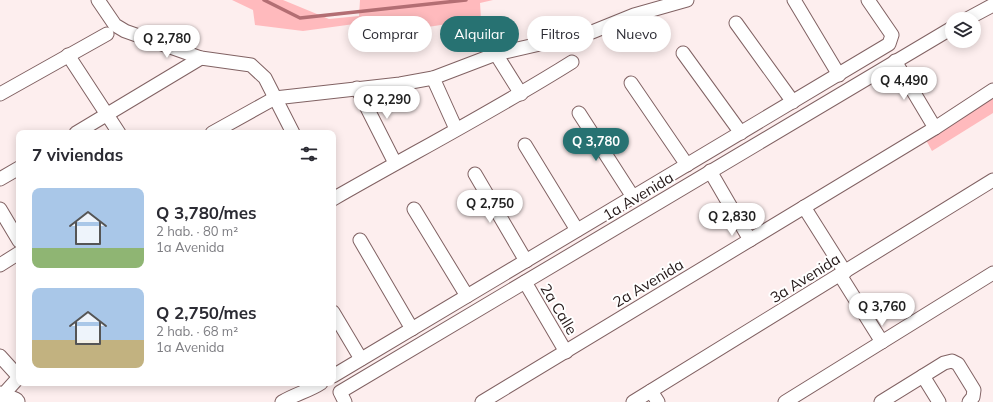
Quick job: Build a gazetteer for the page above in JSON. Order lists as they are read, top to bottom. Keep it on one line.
{"streets":{"street":["1a Avenida","3a Avenida","2a Avenida","2a Calle"]},"crossings":[["1a Avenida","2a Calle"],["2a Avenida","2a Calle"]],"page":{"chip":["Comprar","Alquilar","Filtros","Nuevo"],"price":["Q 2,780","Q 4,490","Q 2,290","Q 3,780","Q 2,750","Q 2,830","Q 3,760"],"heading":"7 viviendas","list":[{"name":"Q 3,780/mes","note":"2 hab. · 80 m² · 1a Avenida"},{"name":"Q 2,750/mes","note":"2 hab. · 68 m² · 1a Avenida"}]}}
